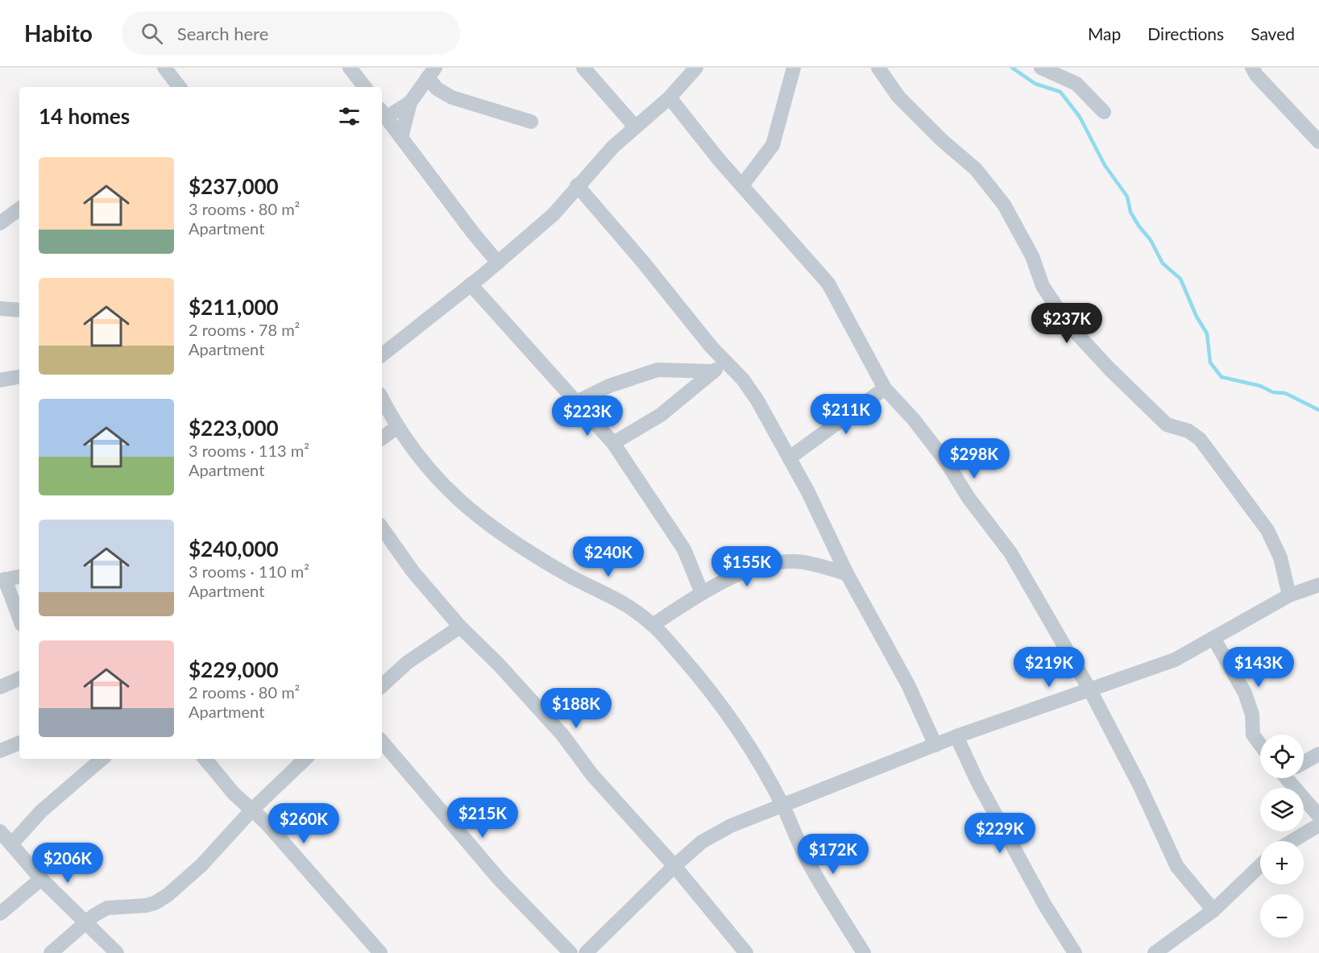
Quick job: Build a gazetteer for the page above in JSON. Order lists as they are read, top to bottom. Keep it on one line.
{"page":{"header":"Habito","search":"Search here","nav":["Map","Directions","Saved"],"heading":"14 homes","list":[{"name":"$237,000","note":"3 rooms · 80 m² · Apartment"},{"name":"$211,000","note":"2 rooms · 78 m² · Apartment"},{"name":"$223,000","note":"3 rooms · 113 m² · Apartment"},{"name":"$240,000","note":"3 rooms · 110 m² · Apartment"},{"name":"$229,000","note":"2 rooms · 80 m² · Apartment"}],"price":["$237K","$211K","$223K","$298K","$240K","$155K","$219K","$143K","$188K","$215K","$260K","$229K","$172K","$206K"],"map_buttons":["+","−"]}}
